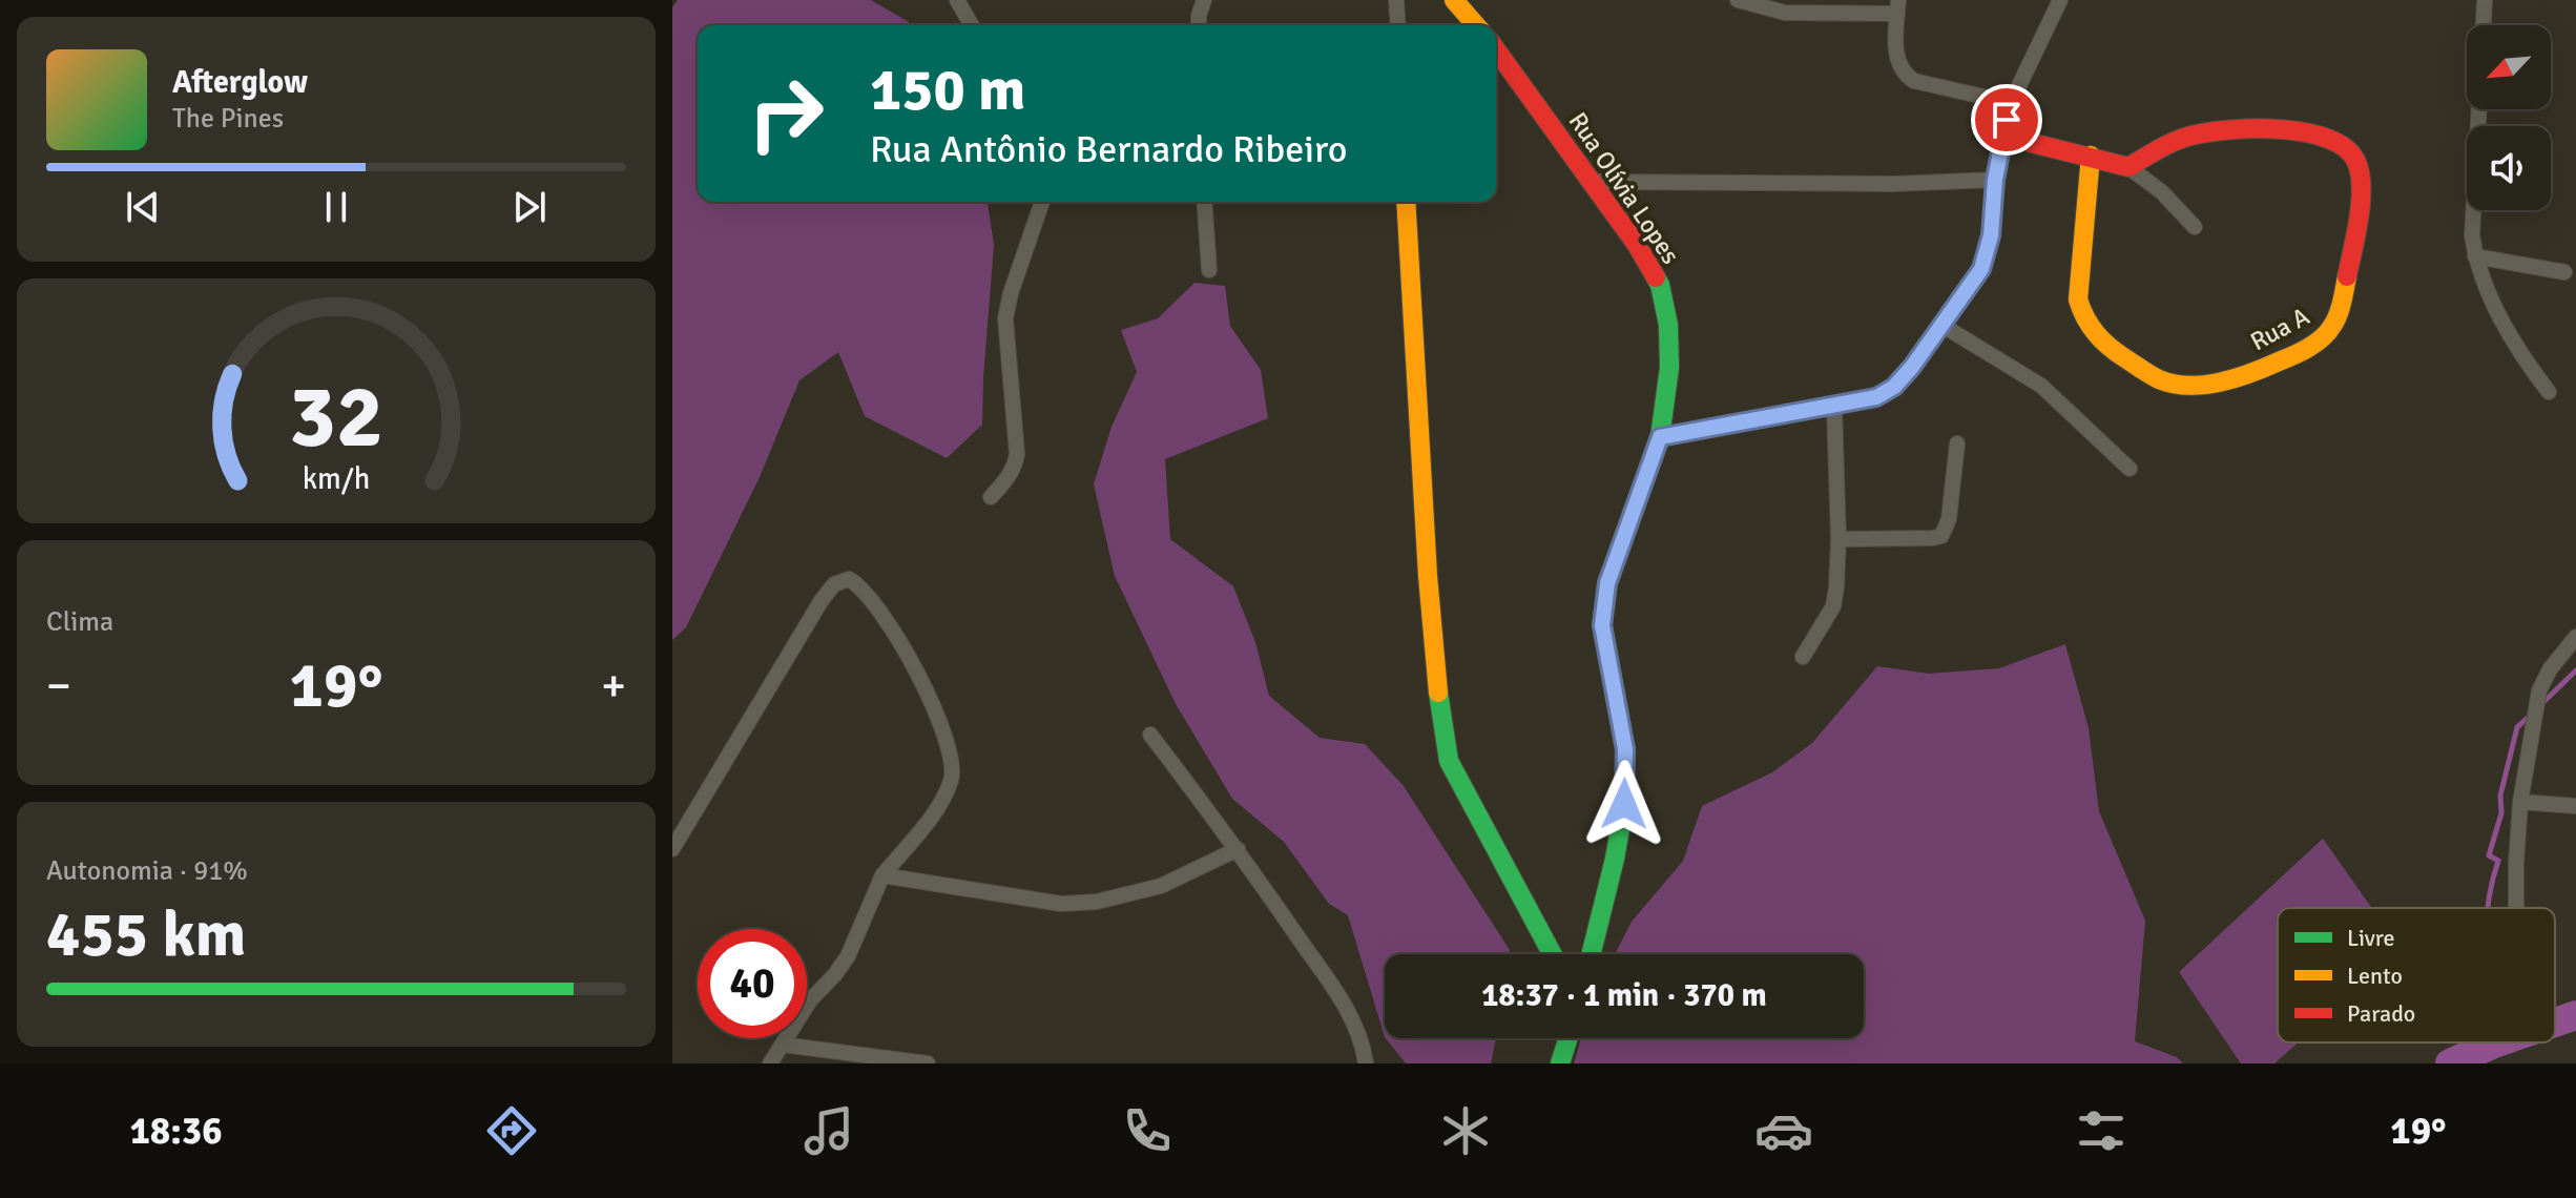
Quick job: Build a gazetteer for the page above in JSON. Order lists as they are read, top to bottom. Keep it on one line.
{"streets":{"street":["Rua Olívia Lopes","Rua A"]},"legend":["Livre","Lento","Parado"],"north":"bottom left","page":{"turn":["150 m","Rua Antônio Bernardo Ribeiro"],"song":["Afterglow","The Pines"],"tile":["Clima",["Autonomia · 91%","455 km"]],"heat":["−","19°","+"],"limit":"40","trip":"18:37 · 1 min · 370 m","tabs":["18:36","19°"],"gauge":["32","km/h"]}}
